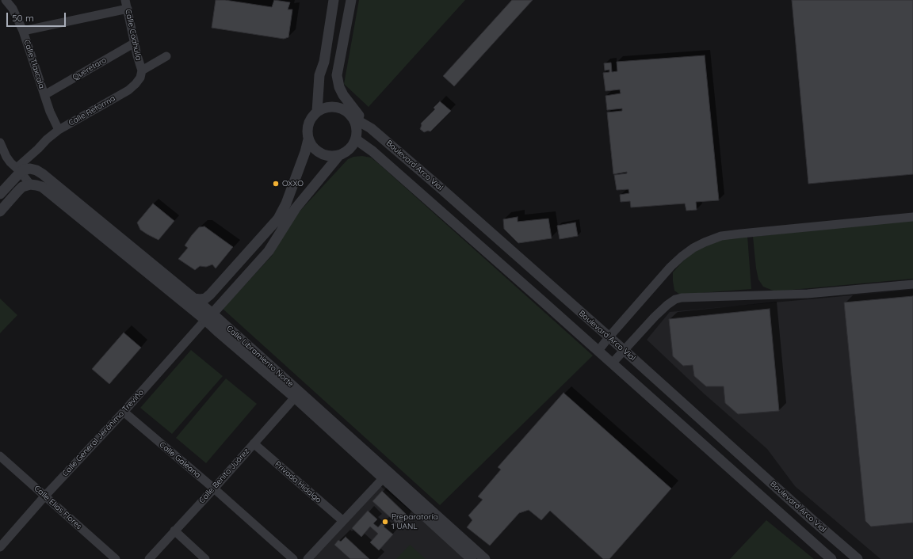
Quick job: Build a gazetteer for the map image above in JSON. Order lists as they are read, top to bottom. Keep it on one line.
{"streets":{"street":["Calle Coahuila","Calle Tlaxcala","Queretaro","Calle Reforma","Boulevard Arco Vial","Calle Libramiento Norte","Calle General Jerónimo Treviño","Calle Galeana","Calle Benito Juárez","Privada Hidalgo","Calle Elías Flores"]},"crossings":[["Calle Coahuila","Queretaro"],["Calle Coahuila","Calle Reforma"],["Calle Tlaxcala","Queretaro"],["Calle Tlaxcala","Calle Reforma"],["Calle Reforma","Calle Libramiento Norte"],["Calle Libramiento Norte","Calle General Jerónimo Treviño"],["Calle Libramiento Norte","Calle Benito Juárez"],["Calle General Jerónimo Treviño","Calle Galeana"],["Calle General Jerónimo Treviño","Calle Elías Flores"],["Calle Galeana","Calle Benito Juárez"],["Calle Benito Juárez","Privada Hidalgo"]],"places":["OXXO","Preparatoría 1 UANL"],"scale_bar":"50 m"}
